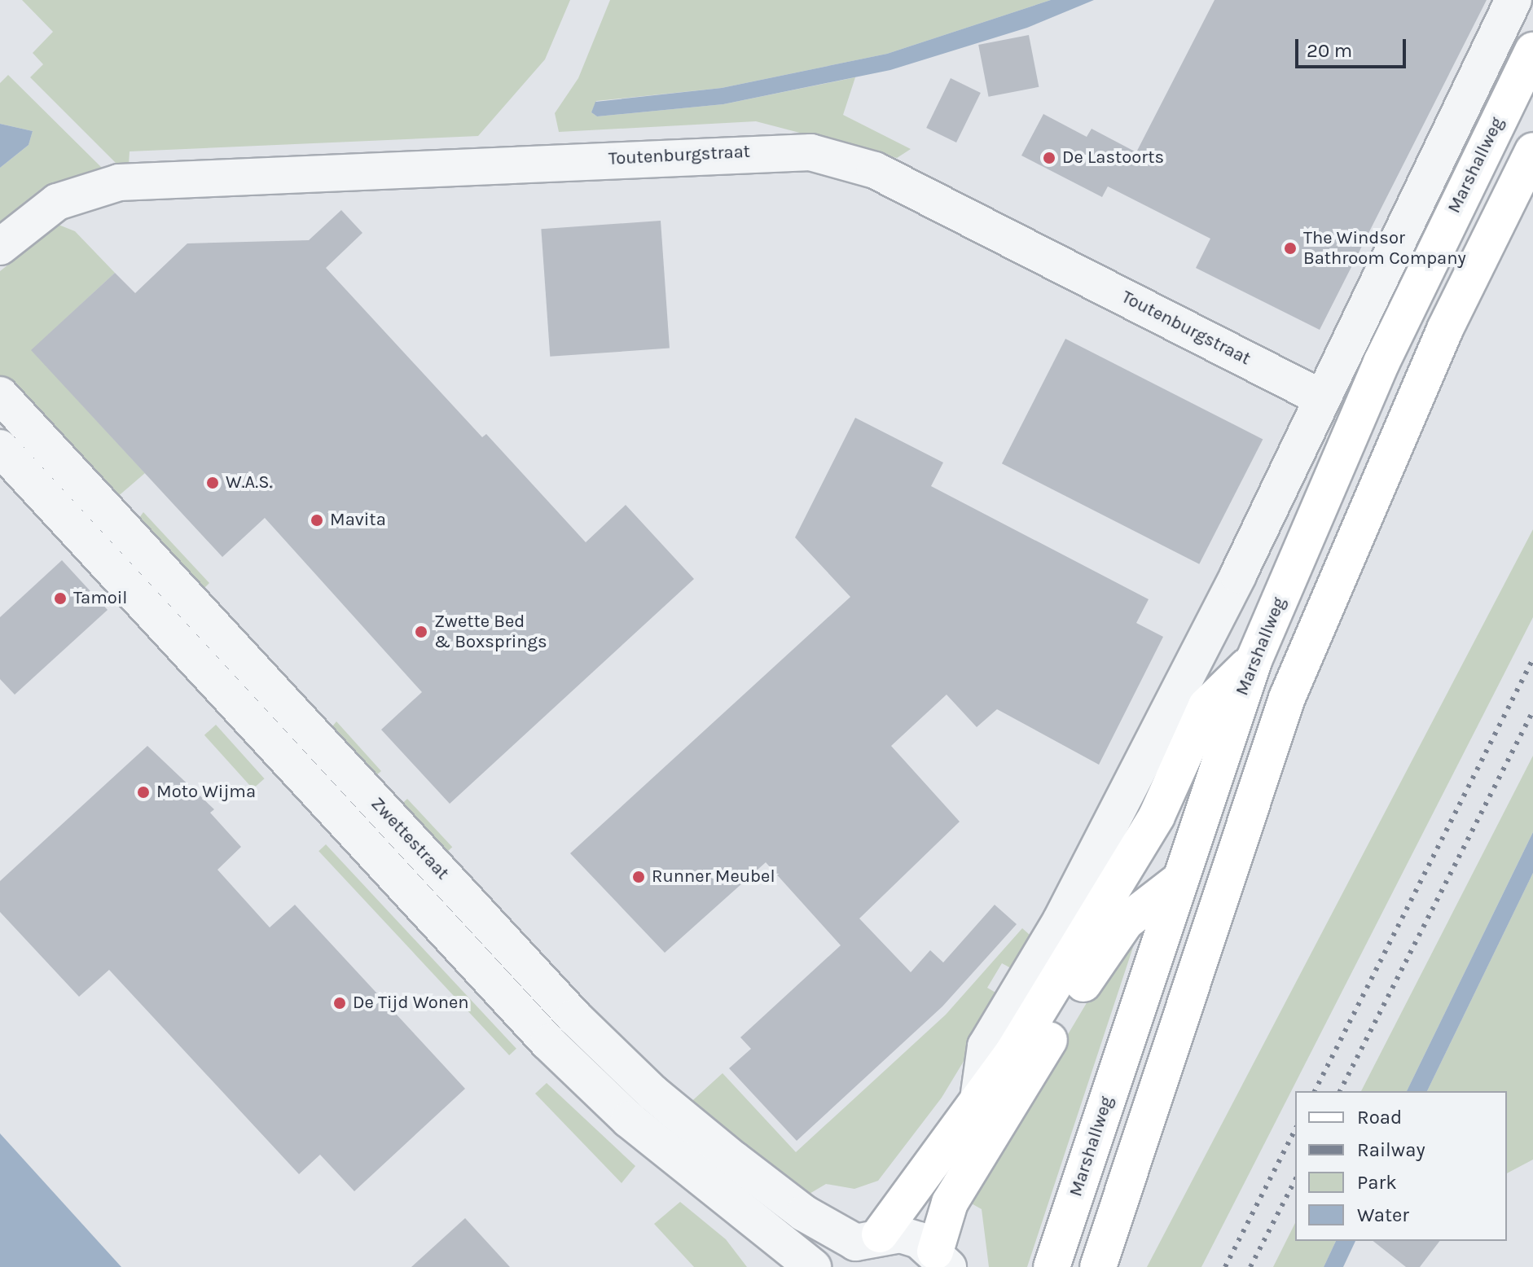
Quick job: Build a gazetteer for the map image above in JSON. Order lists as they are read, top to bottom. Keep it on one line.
{"streets":{"main road":["Marshallweg"],"street":["Toutenburgstraat","Zwettestraat"]},"places":["De Lastoorts","The Windsor Bathroom Company","W.A.S.","Mavita","Tamoil","Zwette Bed & Boxsprings","Moto Wijma","Runner Meubel","De Tijd Wonen"],"legend":["Road","Railway","Park","Water"],"scale_bar":"20 m"}
